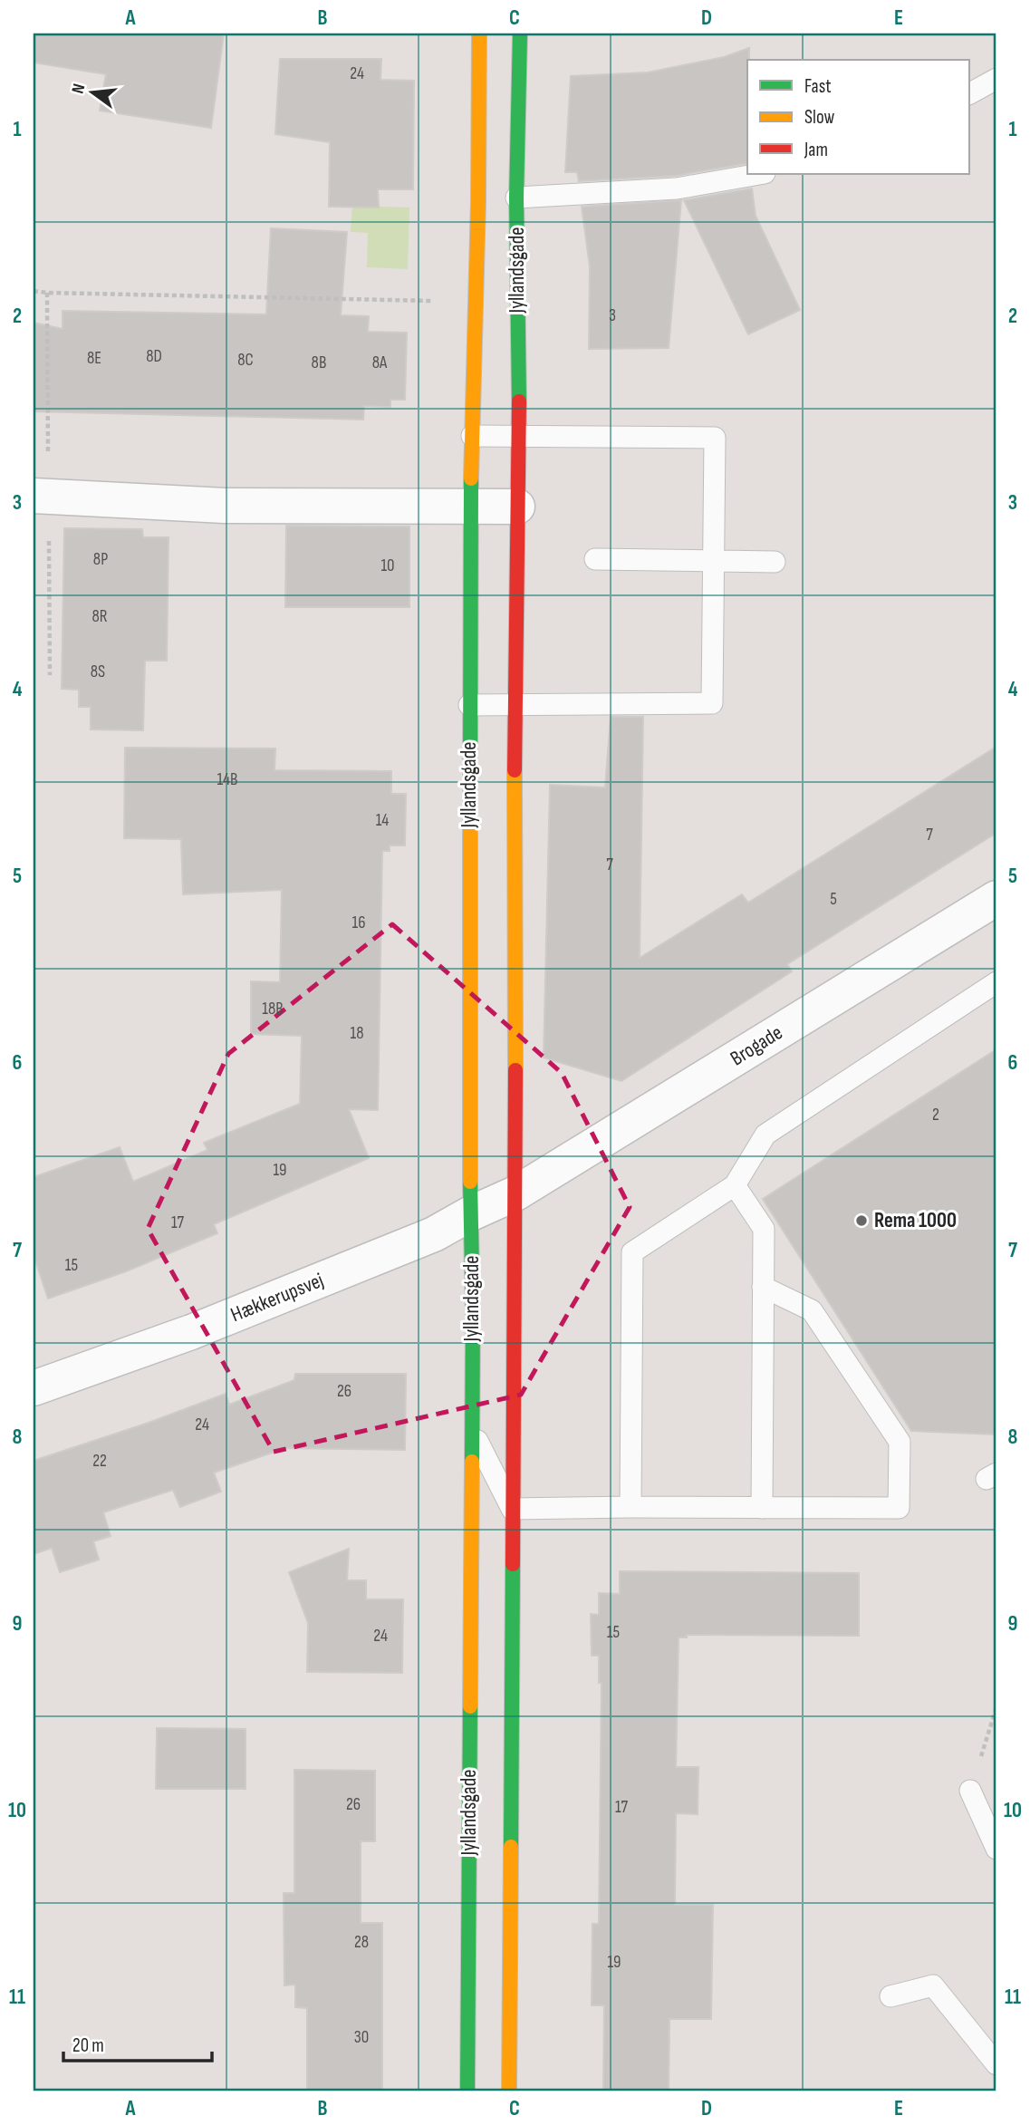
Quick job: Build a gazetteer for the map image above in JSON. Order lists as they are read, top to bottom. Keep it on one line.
{"streets":{"street":["Jyllandsgade","Brogade","Hækkerupsvej"]},"crossings":[["Jyllandsgade","Brogade"],["Jyllandsgade","Hækkerupsvej"],["Brogade","Hækkerupsvej"]],"places":["Rema 1000"],"house_numbers":["24","3","8D","8E","8C","8B","8A","8P","10","8R","8S","14B","14","7","7","5","16","18B","18","2","19","17","15","26","24","22","15","24","26","17","28","19","30"],"legend":["Fast","Slow","Jam"],"scale_bar":"20 m","north":"left","grid":{"columns":["A","B","C","D","E"],"rows":["1","2","3","4","5","6","7","8","9","10","11"]}}
